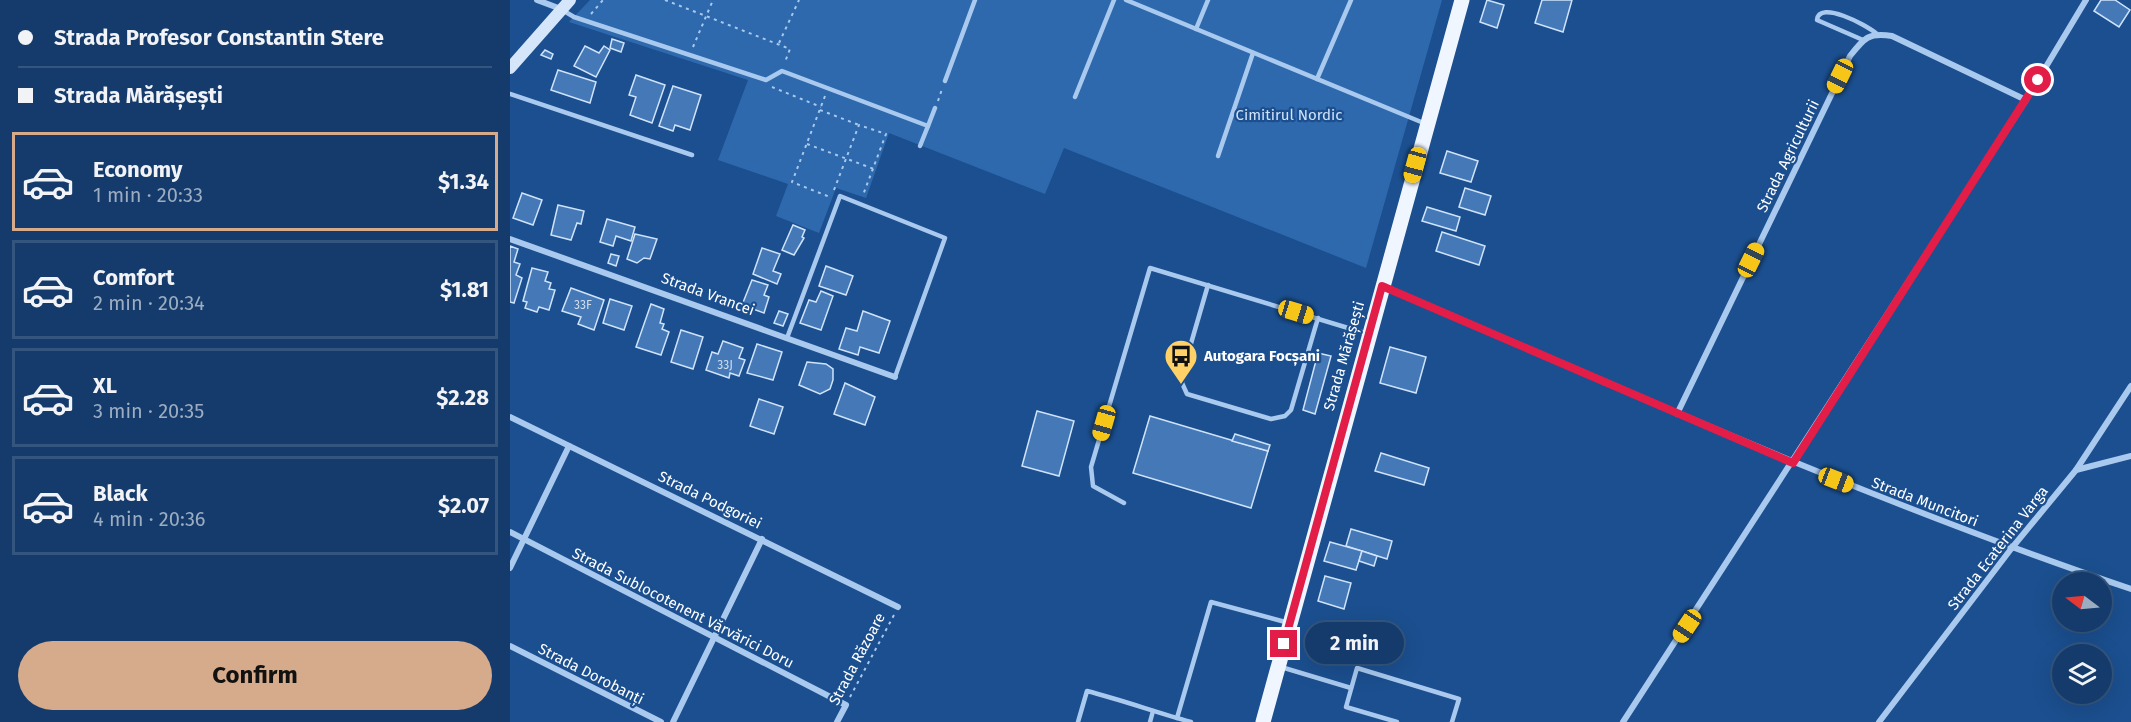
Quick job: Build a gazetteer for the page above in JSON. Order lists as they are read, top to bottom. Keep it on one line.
{"streets":{"main road":["Strada Mărășești"],"street":["Strada Agriculturii","Strada Vrancei","Strada Podgoriei","Strada Muncitori","Strada Ecaterina Varga","Strada Sublocotenent Vărvărici Doru","Strada Răzoare","Strada Dorobanți"]},"crossings":[["Strada Agriculturii","Strada Muncitori"],["Strada Mărășești","Strada Muncitori"],["Strada Podgoriei","Strada Răzoare"],["Strada Muncitori","Strada Ecaterina Varga"],["Strada Sublocotenent Vărvărici Doru","Strada Răzoare"]],"parks":["Cimitirul Nordic"],"places":{"bus stop":["Autogara Focșani"]},"house_numbers":["33F","33J"],"north":"left","page":{"banner":["Strada Profesor Constantin Stere","Strada Mărășești"],"list":[{"name":"Economy","note":"1 min · 20:33","value":"$1.34"},{"name":"Comfort","note":"2 min · 20:34","value":"$1.81"},{"name":"XL","note":"3 min · 20:35","value":"$2.28"},{"name":"Black","note":"4 min · 20:36","value":"$2.07"}],"bubble":"2 min","buttons":"Confirm"}}
